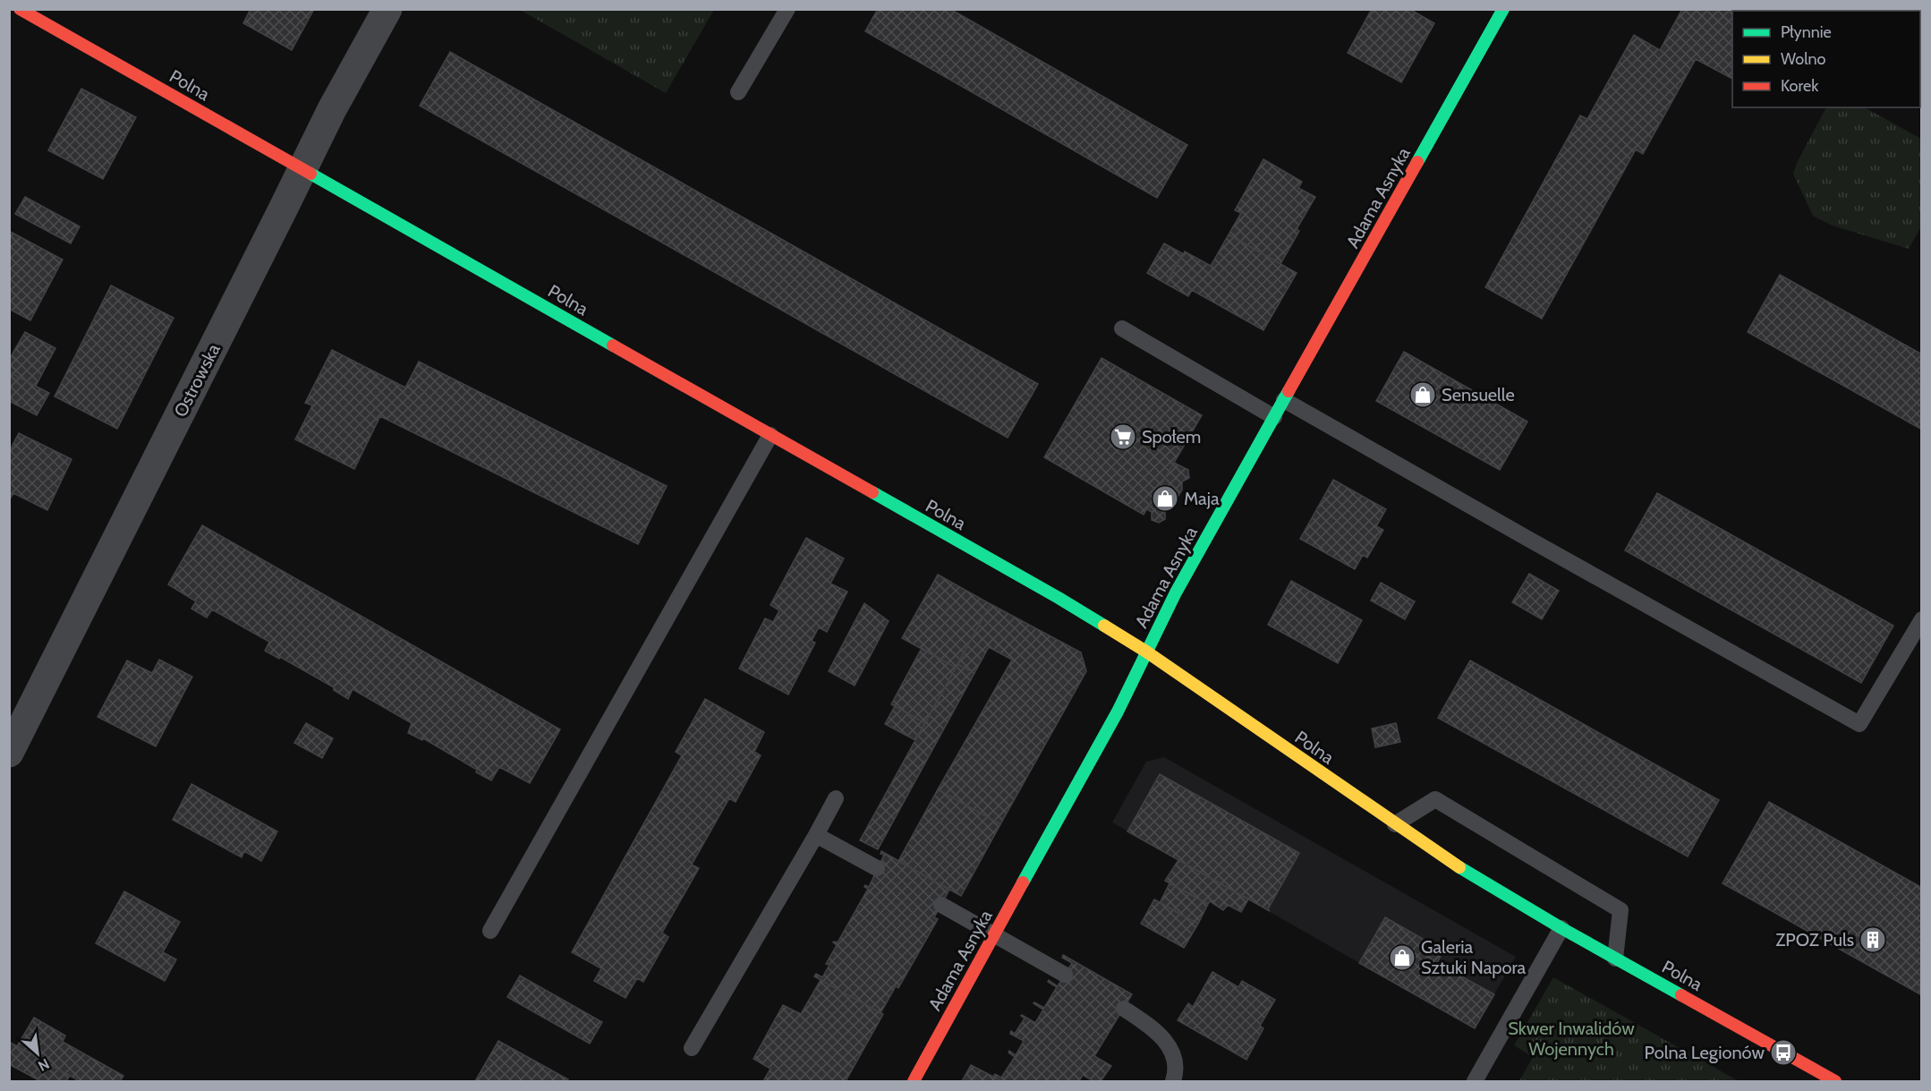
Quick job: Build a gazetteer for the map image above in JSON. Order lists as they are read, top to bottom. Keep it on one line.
{"streets":{"street":["Polna","Adama Asnyka","Ostrowska"]},"crossings":[["Polna","Adama Asnyka"],["Polna","Ostrowska"]],"parks":["Skwer Inwalidów Wojennych"],"places":{"shop":["Sensuelle","Maja","Galeria Sztuki Napora"],"supermarket":["Społem"],"building":["ZPOZ Puls"],"bus stop":["Polna Legionów"]},"legend":["Płynnie","Wolno","Korek"],"north":"bottom right"}
